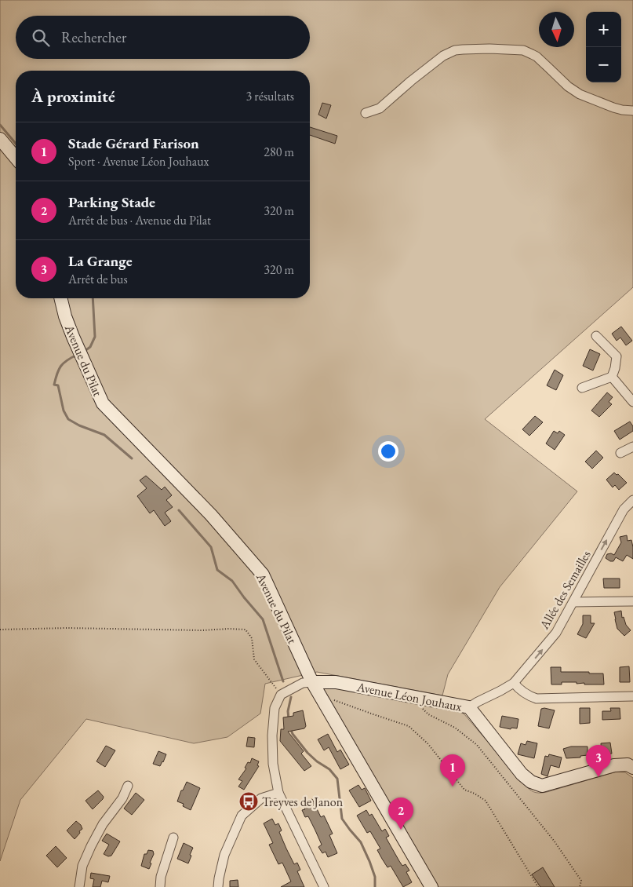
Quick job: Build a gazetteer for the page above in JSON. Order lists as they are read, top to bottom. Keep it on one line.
{"streets":{"main road":["Avenue du Pilat","Avenue Léon Jouhaux"],"street":["Allée des Semailles"]},"crossings":[["Avenue du Pilat","Avenue Léon Jouhaux"],["Allée des Semailles","Avenue Léon Jouhaux"]],"one_way":["Allée des Semailles"],"places":{"bus stop":["Treyves de Janon"]},"north":"bottom","page":{"map_buttons":["+","−"],"search":"Rechercher","heading":["À proximité","3 résultats"],"list":[{"mark":"1","name":"Stade Gérard Farison","note":"Sport · Avenue Léon Jouhaux","value":"280 m"},{"mark":"2","name":"Parking Stade","note":"Arrêt de bus · Avenue du Pilat","value":"320 m"},{"mark":"3","name":"La Grange","note":"Arrêt de bus","value":"320 m"}],"pins":["3","1","2"]}}
